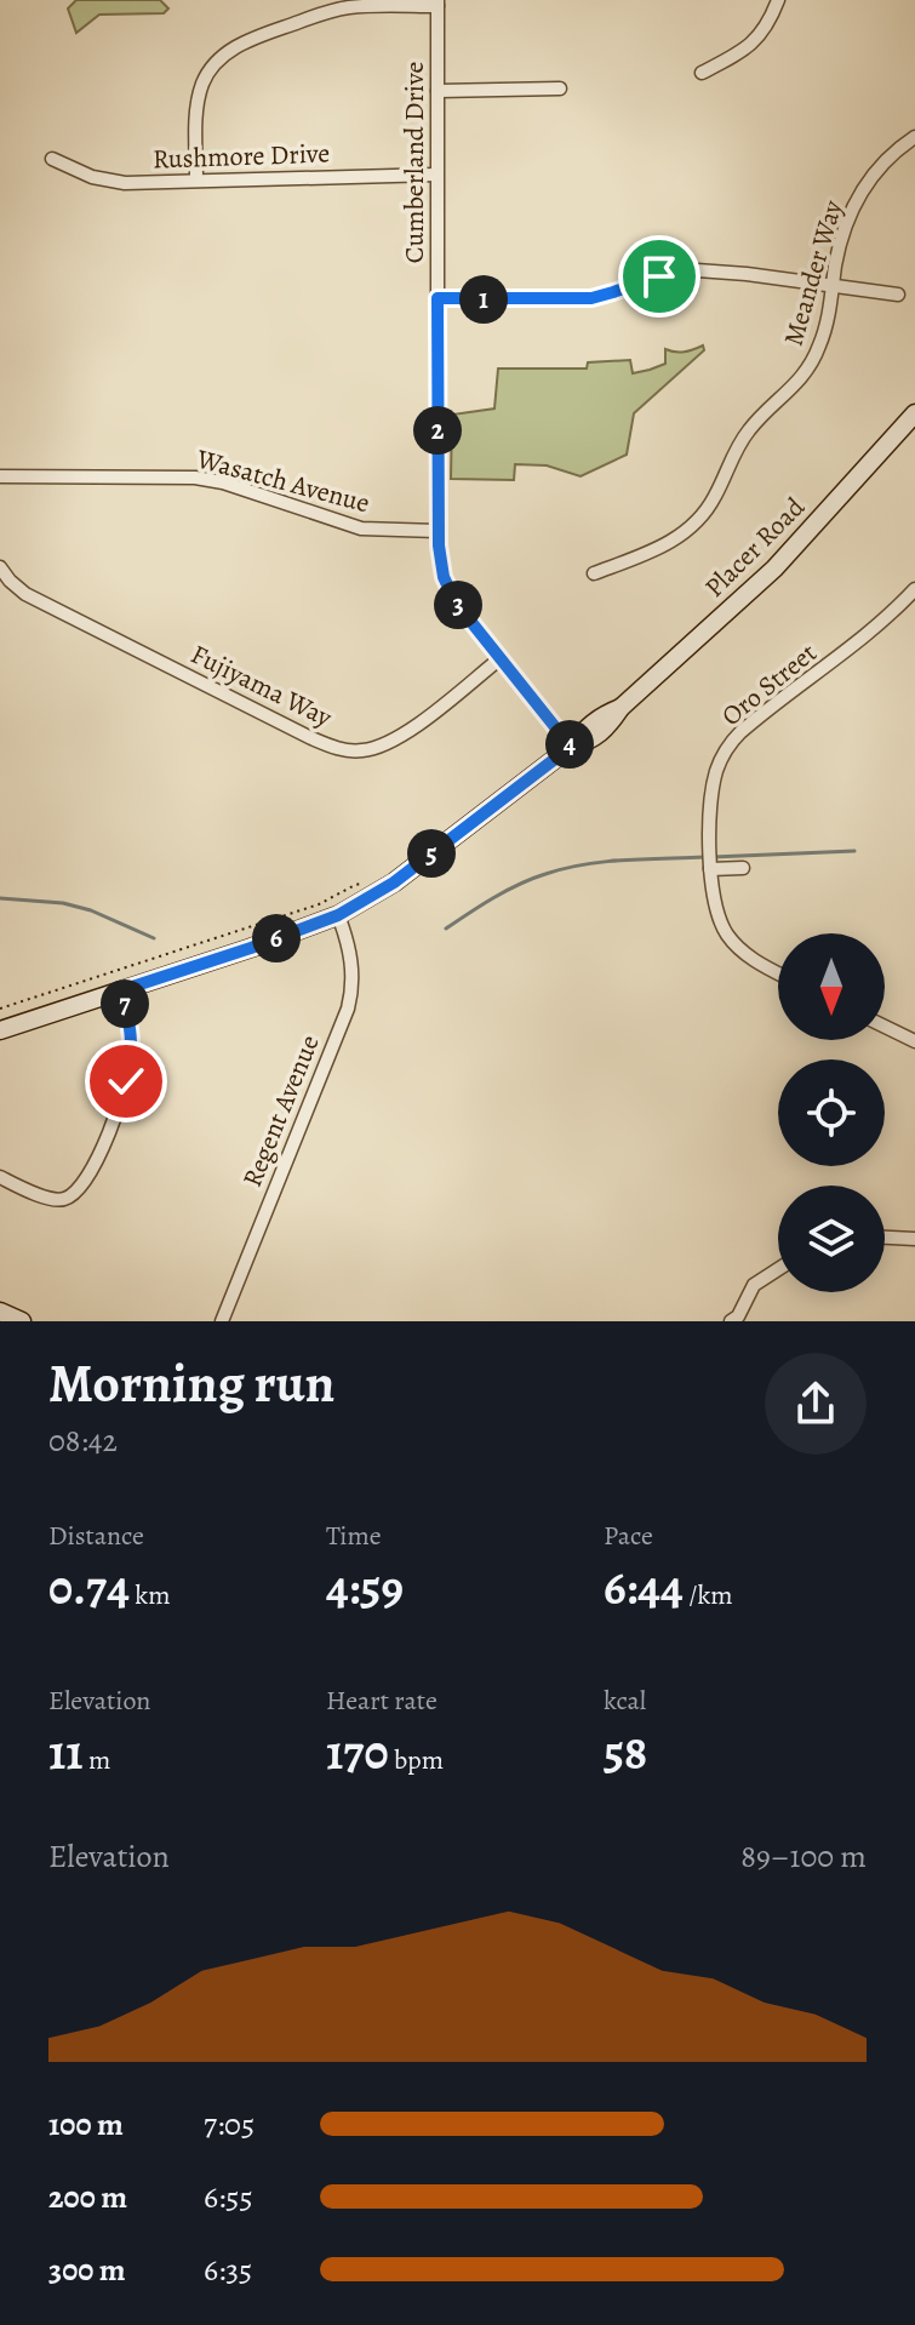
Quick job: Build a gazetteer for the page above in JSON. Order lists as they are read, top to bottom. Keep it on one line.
{"streets":{"main road":["Placer Road"],"street":["Rushmore Drive","Cumberland Drive","Meander Way","Wasatch Avenue","Oro Street","Fujiyama Way","Regent Avenue"]},"crossings":[["Rushmore Drive","Cumberland Drive"],["Cumberland Drive","Wasatch Avenue"],["Cumberland Drive","Placer Road"],["Cumberland Drive","Fujiyama Way"],["Placer Road","Regent Avenue"]],"north":"bottom","page":{"pins":["1","2","3","4","5","6","7"],"heading":["Morning run","08:42"],"stats":[["Distance","0.74 km"],["Time","4:59"],["Pace","6:44 /km"],["Elevation","11 m"],["Heart rate","170 bpm"],["kcal","58"]],"chart":["Elevation","89–100 m"],"list":[{"name":"100 m","note":"7:05"},{"name":"200 m","note":"6:55"},{"name":"300 m","note":"6:35"}]}}
